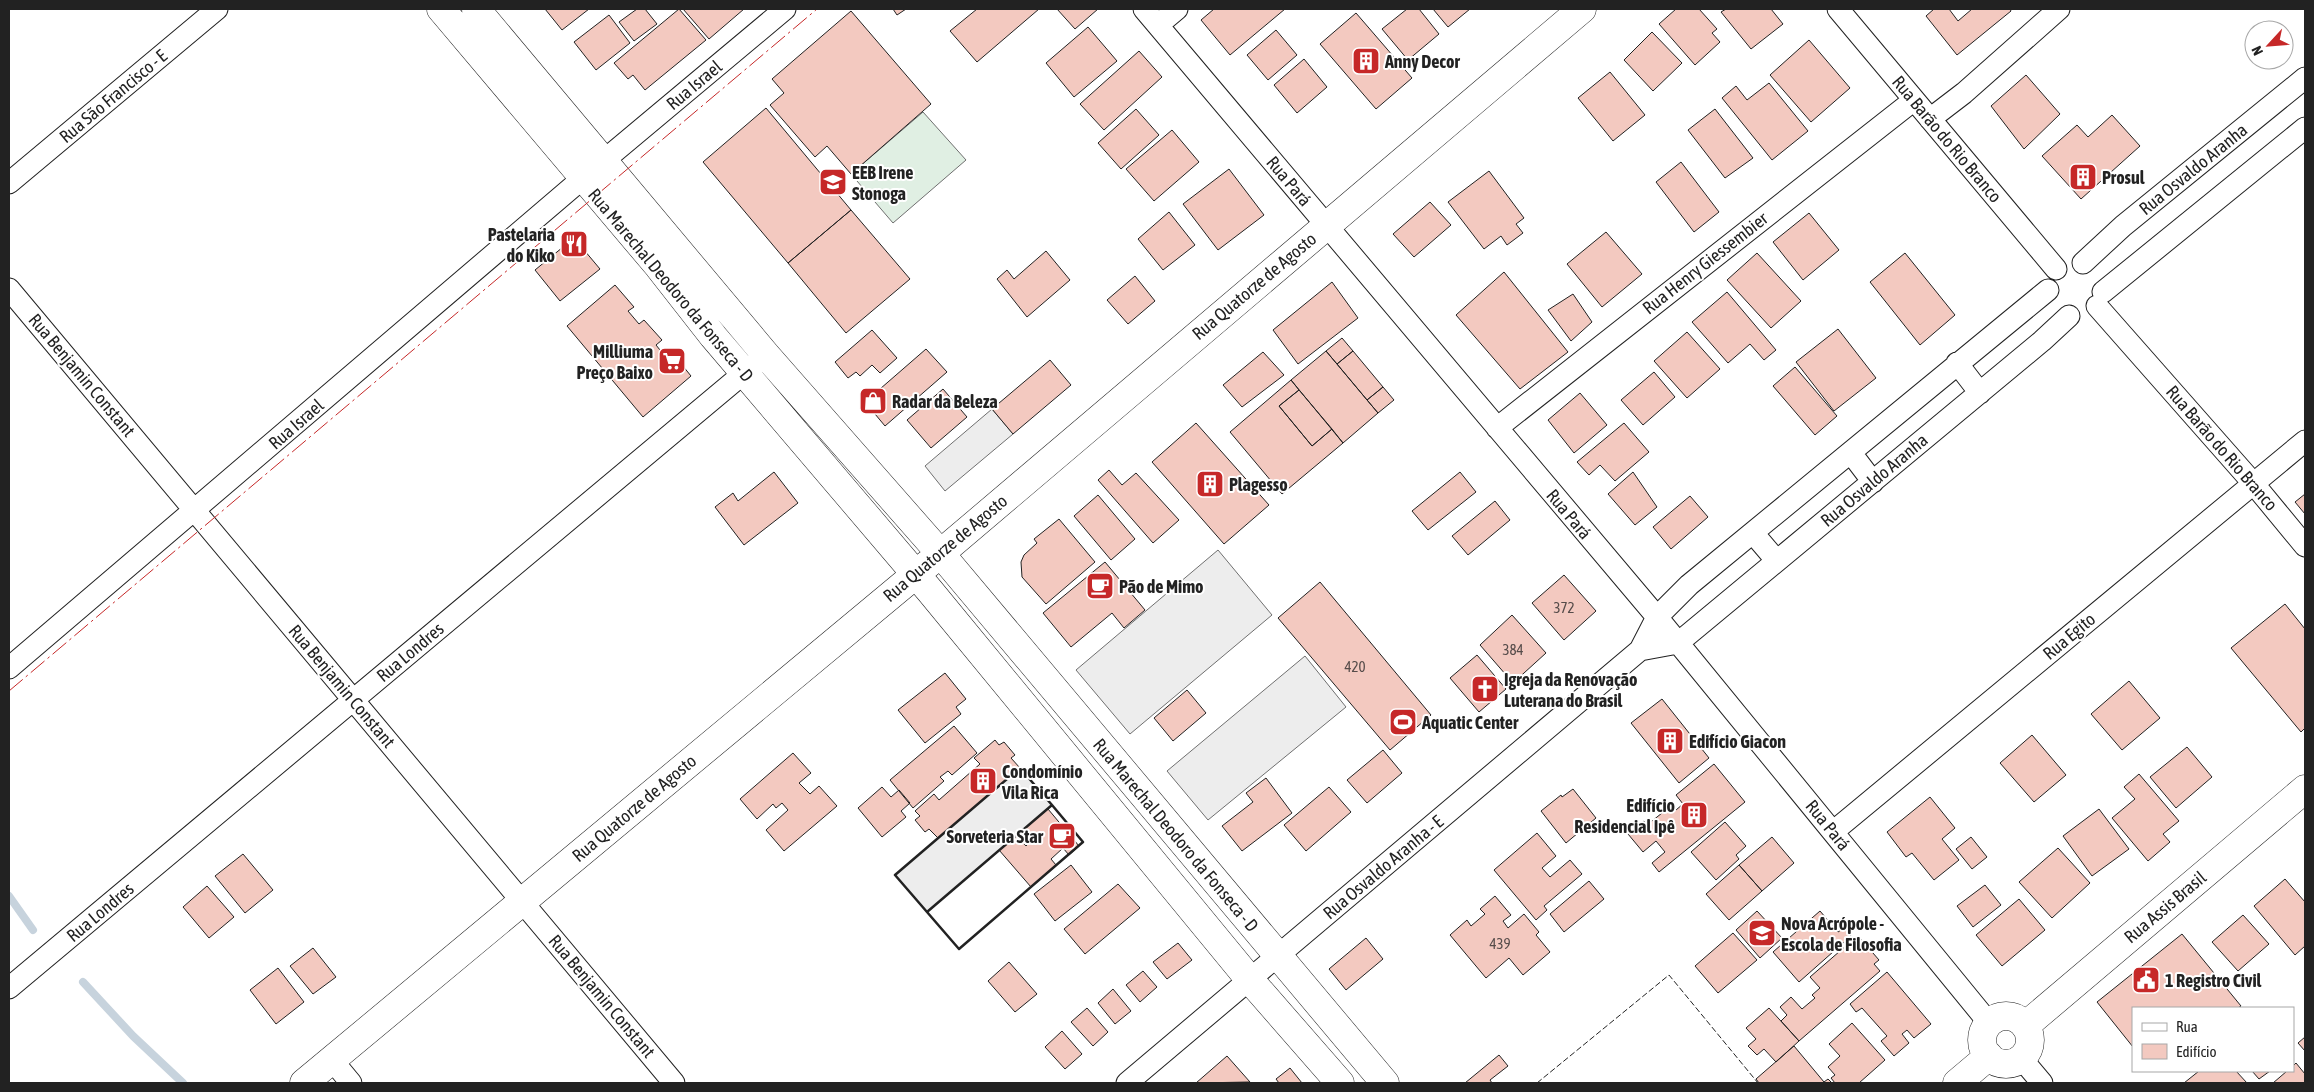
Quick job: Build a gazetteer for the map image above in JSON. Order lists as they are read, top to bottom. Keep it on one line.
{"streets":{"street":["Rua Israel","Rua São Francisco - E","Rua Barão do Rio Branco","Rua Osvaldo Aranha","Rua Pará","Rua Henry Giessembier","Rua Marechal Deodoro da Fonseca - D","Rua Quatorze de Agosto","Rua Benjamin Constant","Rua Egito","Rua Londres","Rua Osvaldo Aranha - E","Rua Assis Brasil"]},"crossings":[["Rua Israel","Rua Marechal Deodoro da Fonseca - D"],["Rua Israel","Rua Benjamin Constant"],["Rua Barão do Rio Branco","Rua Osvaldo Aranha"],["Rua Barão do Rio Branco","Rua Henry Giessembier"],["Rua Barão do Rio Branco","Rua Egito"],["Rua Osvaldo Aranha","Rua Pará"],["Rua Osvaldo Aranha","Rua Osvaldo Aranha - E"],["Rua Pará","Rua Henry Giessembier"],["Rua Pará","Rua Quatorze de Agosto"],["Rua Pará","Rua Egito"],["Rua Pará","Rua Osvaldo Aranha - E"],["Rua Pará","Rua Assis Brasil"],["Rua Marechal Deodoro da Fonseca - D","Rua Quatorze de Agosto"],["Rua Marechal Deodoro da Fonseca - D","Rua Londres"],["Rua Marechal Deodoro da Fonseca - D","Rua Osvaldo Aranha - E"],["Rua Quatorze de Agosto","Rua Benjamin Constant"],["Rua Benjamin Constant","Rua Londres"]],"places":{"building":["Anny Decor","Prosul","Plagesso","Edifício Giacon","Condomínio Vila Rica","Edifício Residencial Ipê"],"school or university":["EEB Irene Stonoga","Nova Acrópole - Escola de Filosofia"],"restaurant":["Pastelaria do Kiko"],"supermarket":["Milliuma Preço Baixo"],"shop":["Radar da Beleza"],"cafe":["Pão de Mimo","Sorveteria Star"],"church":["Igreja da Renovação Luterana do Brasil"],"sports":["Aquatic Center"],"public building":["1 Registro Civil"]},"house_numbers":["372","384","420","439"],"legend":["Rua","Edifício"],"north":"bottom left"}
